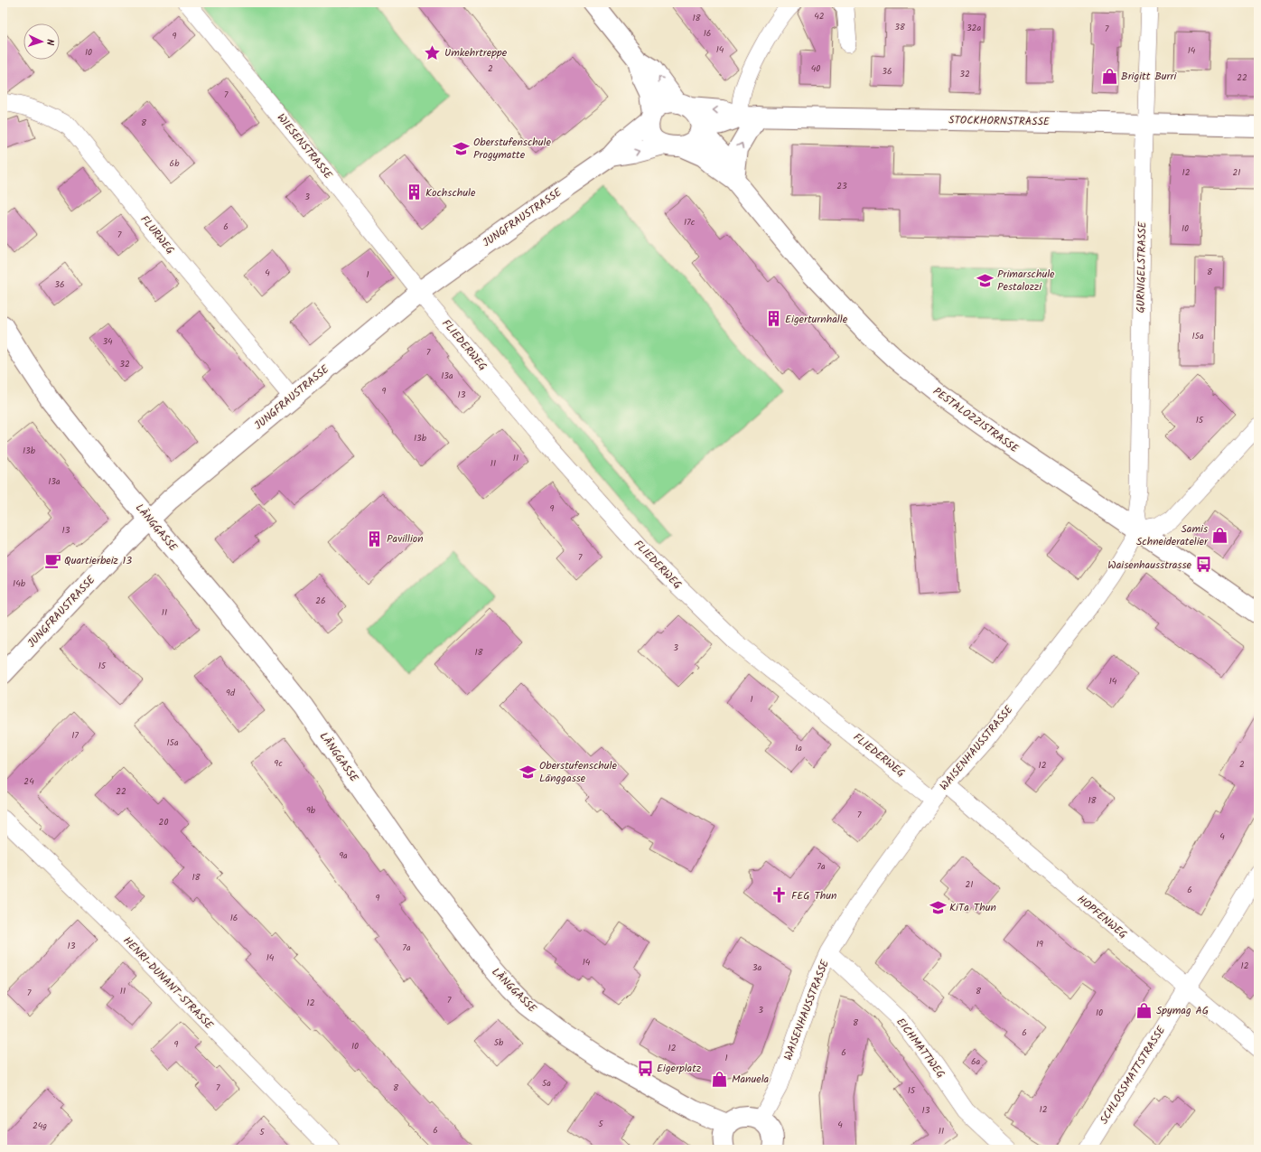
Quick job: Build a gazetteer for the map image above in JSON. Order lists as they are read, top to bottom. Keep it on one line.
{"streets":{"street":["STOCKHORNSTRASSE","WIESENSTRASSE","JUNGFRAUSTRASSE","FLURWEG","GURNIGELSTRASSE","FLIEDERWEG","PESTALOZZISTRASSE","LÄNGGASSE","WAISENHAUSSTRASSE","HOPFENWEG","HENRI-DUNANT-STRASSE","EICHMATTWEG","SCHLOSSMATTSTRASSE"]},"crossings":[["STOCKHORNSTRASSE","JUNGFRAUSTRASSE"],["STOCKHORNSTRASSE","GURNIGELSTRASSE"],["STOCKHORNSTRASSE","PESTALOZZISTRASSE"],["WIESENSTRASSE","JUNGFRAUSTRASSE"],["WIESENSTRASSE","FLIEDERWEG"],["JUNGFRAUSTRASSE","FLURWEG"],["JUNGFRAUSTRASSE","FLIEDERWEG"],["JUNGFRAUSTRASSE","PESTALOZZISTRASSE"],["JUNGFRAUSTRASSE","LÄNGGASSE"],["GURNIGELSTRASSE","PESTALOZZISTRASSE"],["GURNIGELSTRASSE","WAISENHAUSSTRASSE"],["FLIEDERWEG","WAISENHAUSSTRASSE"],["PESTALOZZISTRASSE","WAISENHAUSSTRASSE"],["WAISENHAUSSTRASSE","HOPFENWEG"],["WAISENHAUSSTRASSE","EICHMATTWEG"],["HOPFENWEG","SCHLOSSMATTSTRASSE"]],"places":{"place":["Umkehrtreppe"],"shop":["Brigitt Burri","Samis Schneideratelier","Spymag AG","Manuela"],"school or university":["Oberstufenschule Progymatte","Primarschule Pestalozzi","Oberstufenschule Länggasse","KiTa Thun"],"building":["Kochschule","Eigerturnhalle","Pavillion"],"cafe":["Quartierbeiz 13"],"bus stop":["Waisenhausstrasse","Eigerplatz"],"church":["FEG Thun"]},"house_numbers":["42","18","38","32a","7","16","9","14","14","10","2","40","36","32","22","7","8","6b","12","21","23","3","17c","6","10","7","8","4","1","36","15a","34","7","32","13a","9","13","15","13b","13b","11","11","13a","9","13","7","14b","26","11","3","18","15","14","9d","1","17","15a","1a","9c","2","12","24","22","18","9b","7","20","4","9a","7a","18","21","6","9","16","19","13","7a","14","14","12","3a","11","8","7","7","12","3","10","8","6","5b","9","10","12","6","1","6a","5a","7","8","15","12","13","5","4","24g","6","11","5"],"north":"right"}
